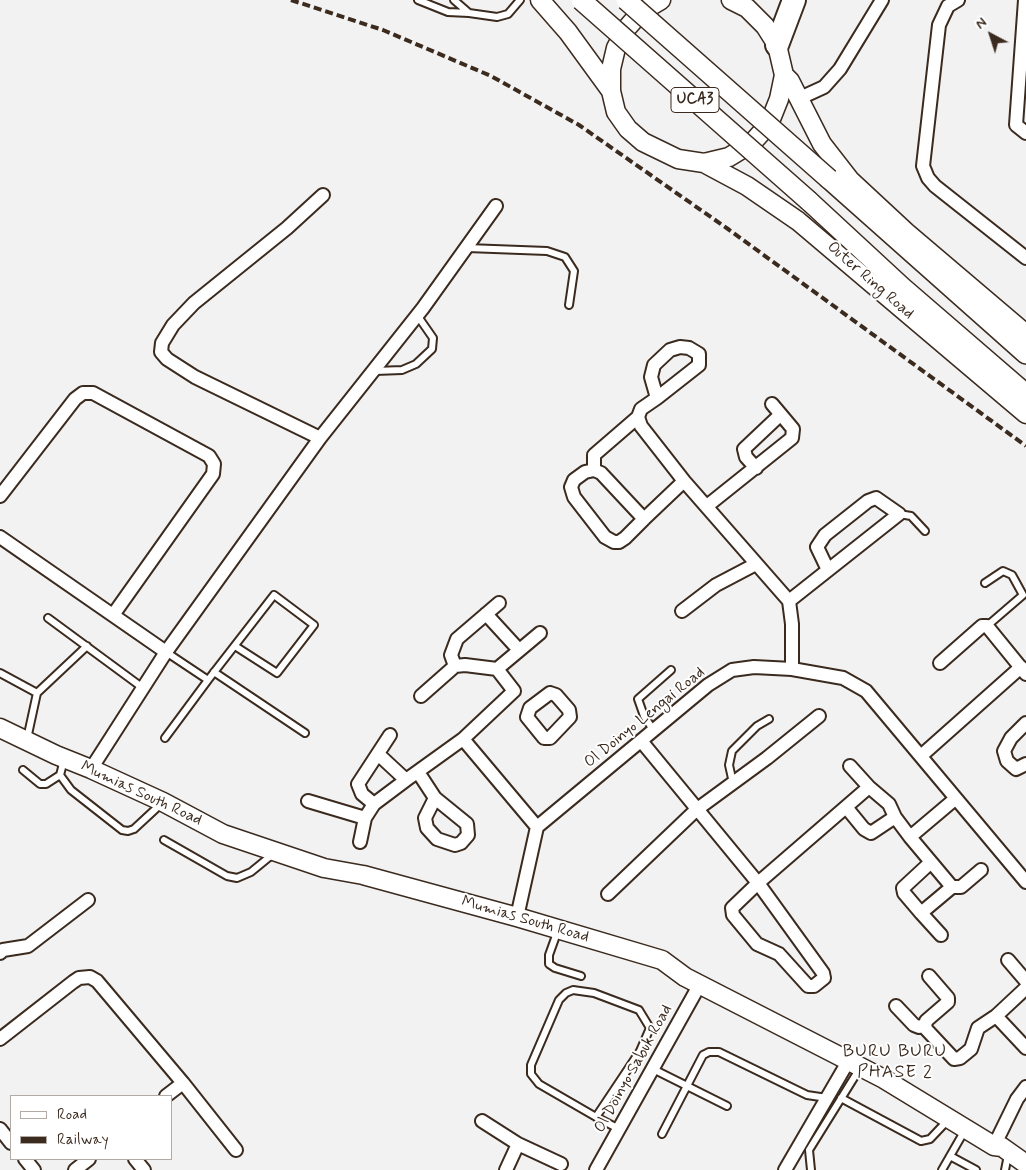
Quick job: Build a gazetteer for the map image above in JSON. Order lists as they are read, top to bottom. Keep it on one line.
{"streets":{"main road":["UCA3","Outer Ring Road","Mumias South Road"],"street":["Ol Doinyo Lengai Road","Ol Doinyo Sabuk Road"]},"crossings":[["Mumias South Road","Ol Doinyo Sabuk Road"]],"districts":["BURU BURU PHASE 2"],"legend":["Road","Railway"],"north":"top left"}
